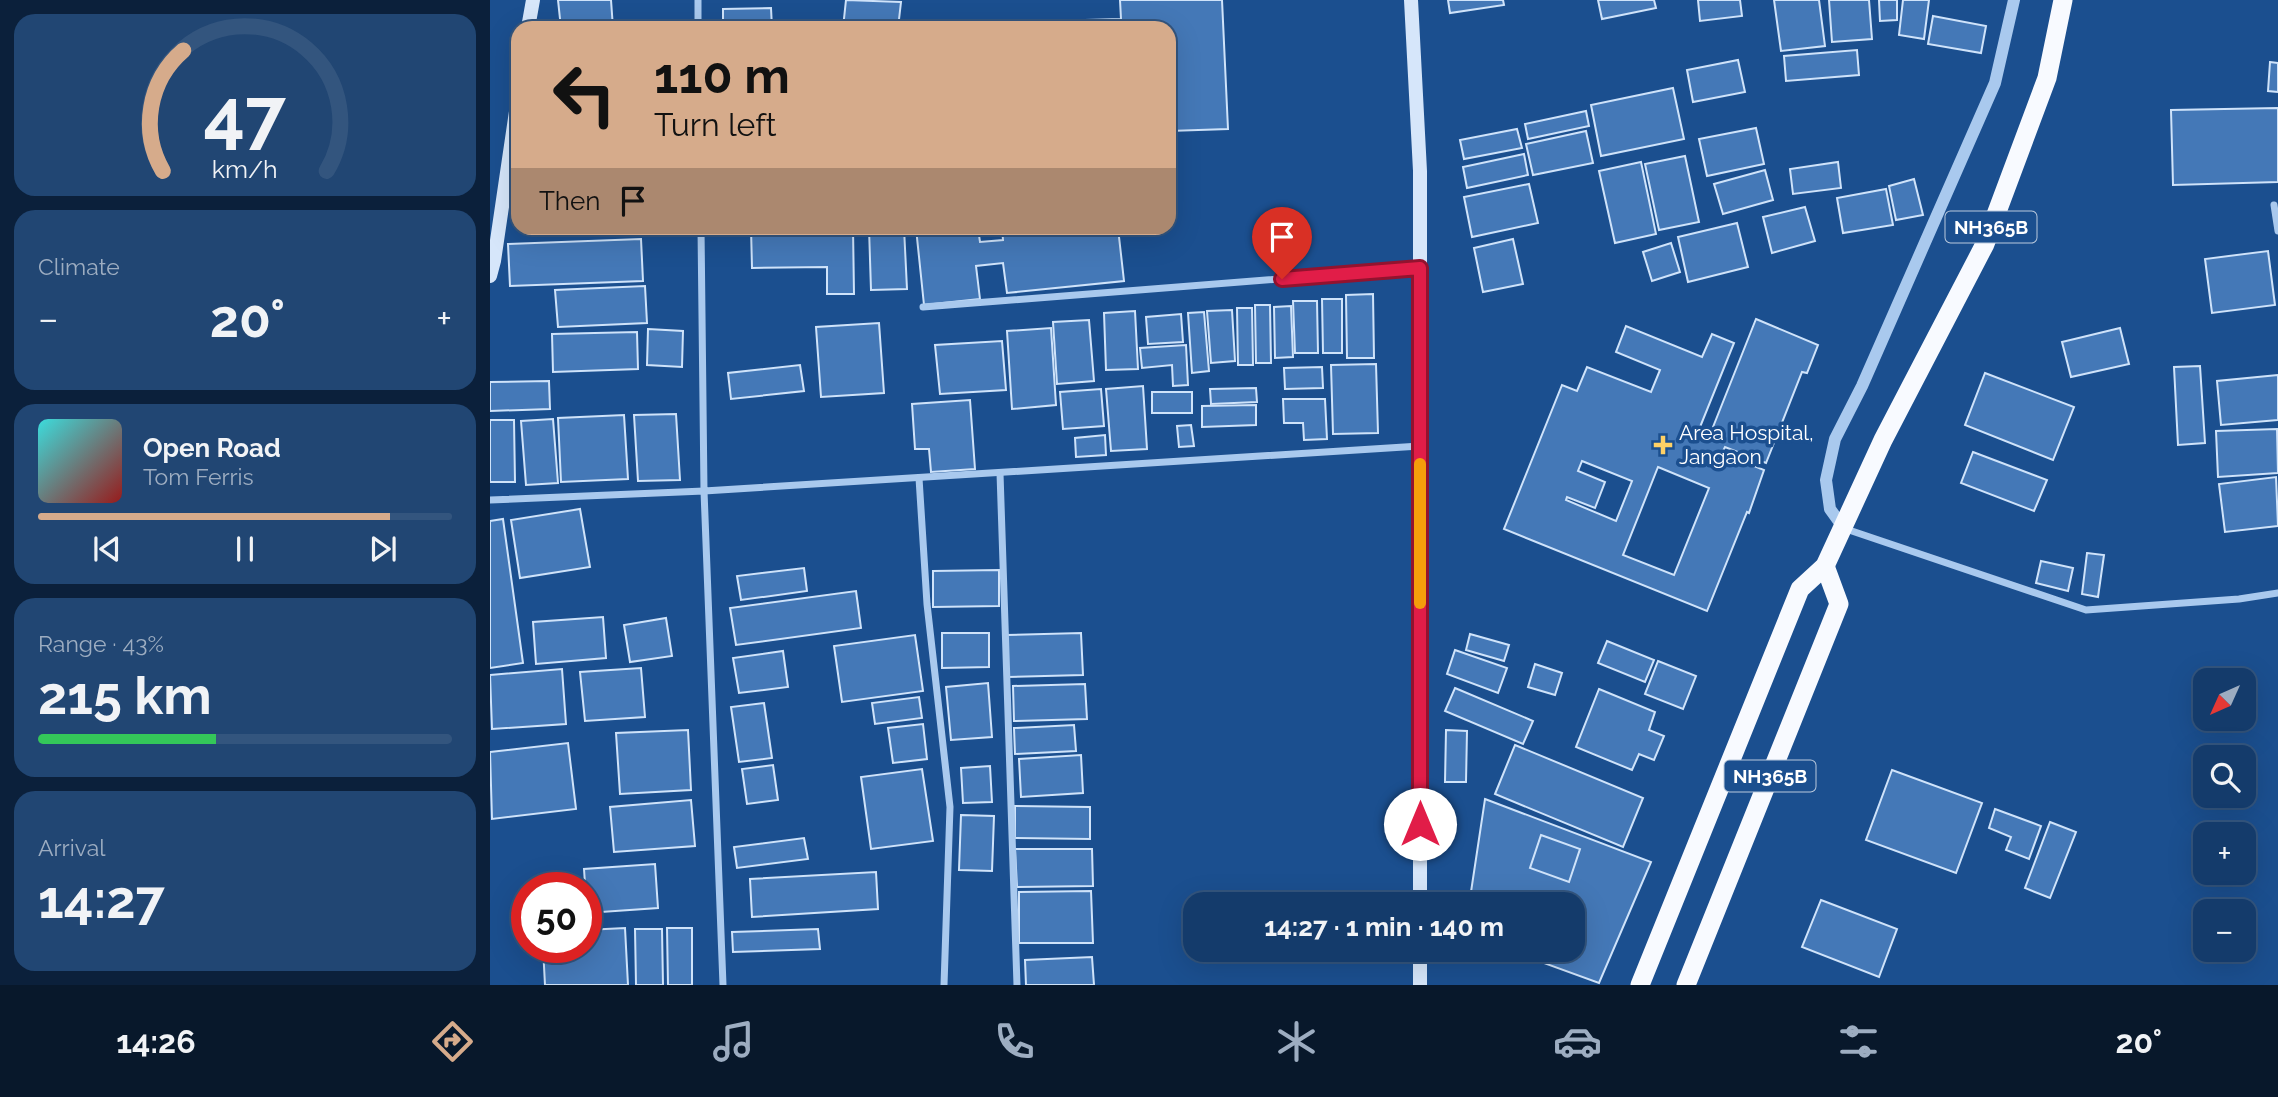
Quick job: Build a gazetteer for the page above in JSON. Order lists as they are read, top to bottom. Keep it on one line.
{"streets":{"highway":["NH365B"]},"places":{"health":["Area Hospital, Jangaon"]},"north":"bottom left","page":{"turn":["110 m","Turn left"],"then":"Then","tile":["Climate",["Range · 43%","215 km"],["Arrival","14:27"]],"heat":["−","20°","+"],"song":["Open Road","Tom Ferris"],"map_buttons":["+","−"],"limit":"50","trip":"14:27 · 1 min · 140 m","tabs":["14:26","20°"],"gauge":["47","km/h"]}}
